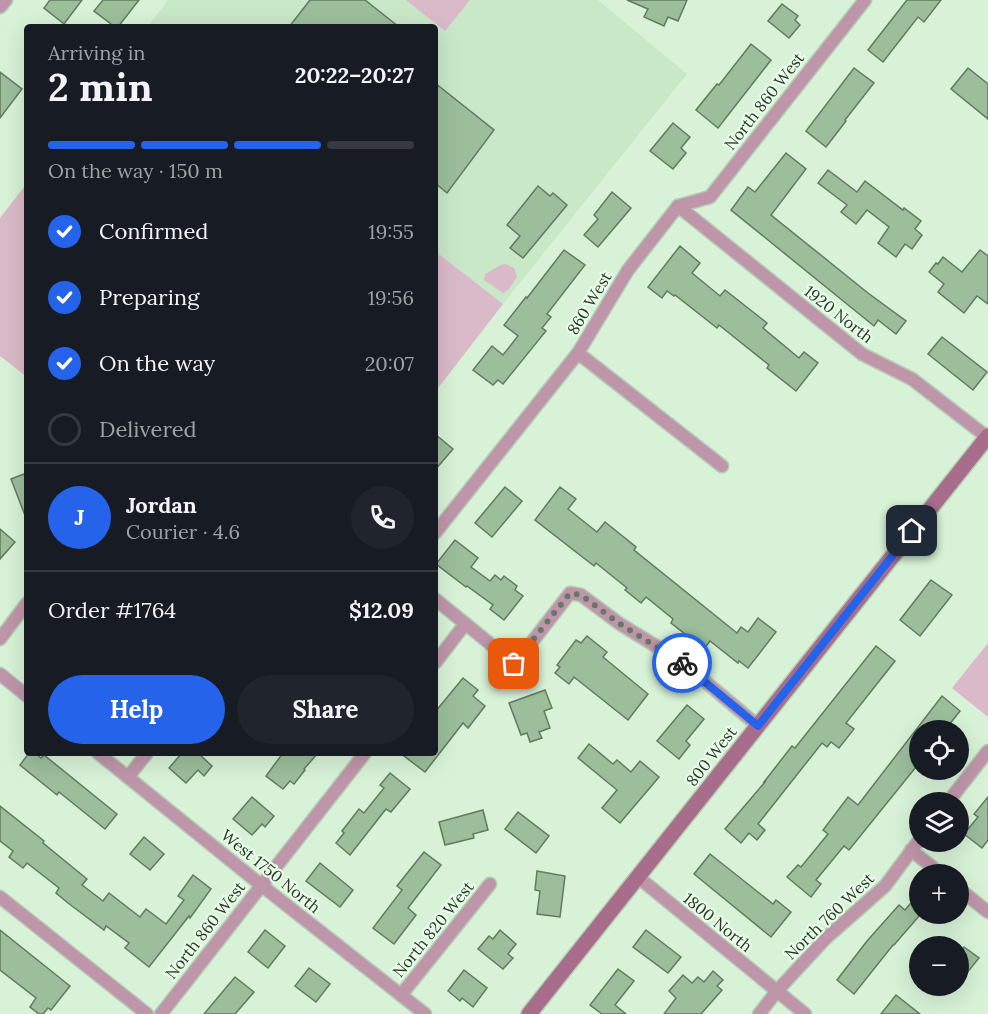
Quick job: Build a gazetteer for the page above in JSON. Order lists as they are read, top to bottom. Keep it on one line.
{"streets":{"street":["North 860 West","860 West","1920 North","800 West","West 1750 North","North 760 West","1800 North","North 820 West"]},"crossings":[["North 860 West","860 West"],["North 860 West","1920 North"],["North 860 West","West 1750 North"],["860 West","1920 North"],["1920 North","800 West"],["800 West","1800 North"],["West 1750 North","North 820 West"],["North 760 West","1800 North"]],"page":{"heading":["2 min","Arriving in","20:22–20:27"],"panel":["Jordan","Courier · 4.6","Order #1764","$12.09"],"bar":"On the way · 150 m","list":[["Confirmed","19:55"],["Preparing","19:56"],["On the way","20:07"],"Delivered"],"round":"J","buttons":["Help","Share"],"map_buttons":["+","−"]}}
